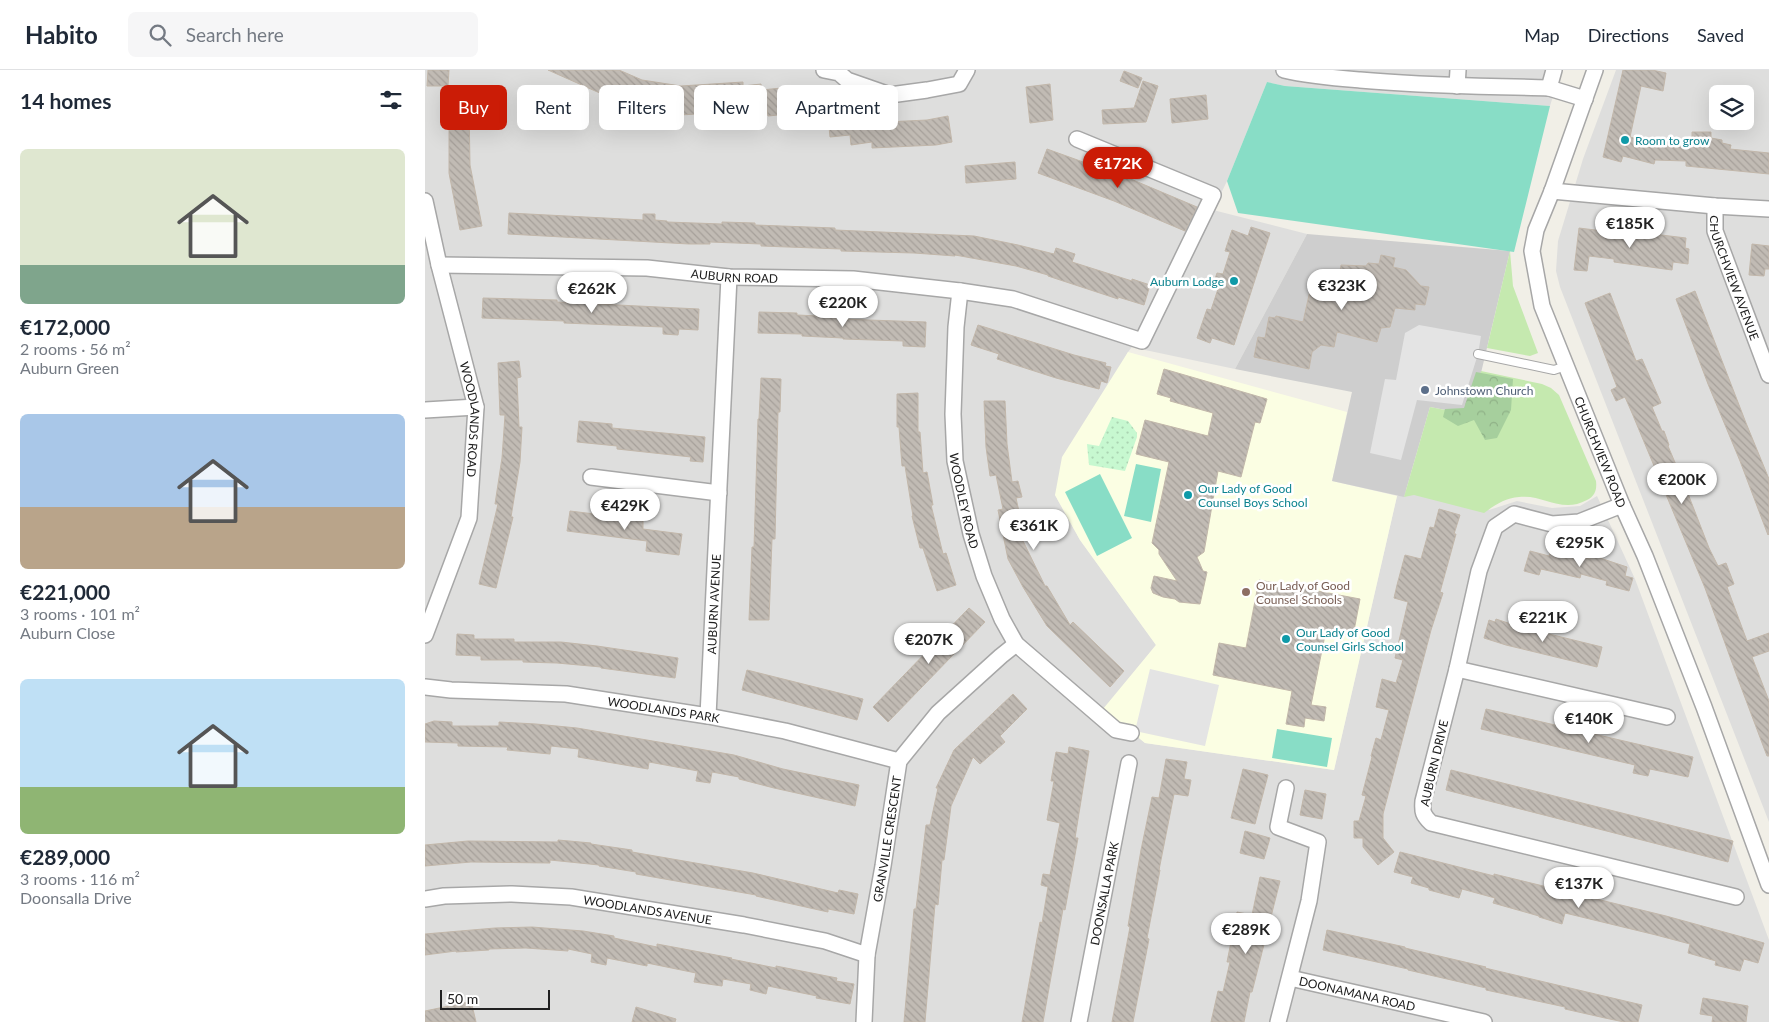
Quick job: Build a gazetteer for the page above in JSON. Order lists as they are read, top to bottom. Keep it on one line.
{"streets":{"street":["AUBURN ROAD","CHURCHVIEW AVENUE","WOODLANDS ROAD","CHURCHVIEW ROAD","WOODLEY ROAD","AUBURN AVENUE","WOODLANDS PARK","AUBURN DRIVE","GRANVILLE CRESCENT","DOONSALLA PARK","WOODLANDS AVENUE","DOONAMANA ROAD"]},"crossings":[["AUBURN ROAD","WOODLANDS ROAD"],["AUBURN ROAD","WOODLEY ROAD"],["AUBURN ROAD","AUBURN AVENUE"],["CHURCHVIEW ROAD","AUBURN DRIVE"],["WOODLEY ROAD","GRANVILLE CRESCENT"],["AUBURN AVENUE","WOODLANDS PARK"],["WOODLANDS PARK","GRANVILLE CRESCENT"],["GRANVILLE CRESCENT","WOODLANDS AVENUE"]],"places":["Room to grow","Auburn Lodge","Johnstown Church","Our Lady of Good Counsel Boys School","Our Lady of Good Counsel Schools","Our Lady of Good Counsel Girls School"],"scale_bar":"50 m","page":{"header":"Habito","search":"Search here","nav":["Map","Directions","Saved"],"heading":"14 homes","chip":["Buy","Rent","Filters","New","Apartment"],"list":[{"name":"€172,000","note":"2 rooms · 56 m² · Auburn Green"},{"name":"€221,000","note":"3 rooms · 101 m² · Auburn Close"},{"name":"€289,000","note":"3 rooms · 116 m² · Doonsalla Drive"}],"price":["€172K","€185K","€323K","€262K","€220K","€200K","€429K","€361K","€295K","€221K","€207K","€140K","€137K","€289K"],"scale":"50 m"}}
